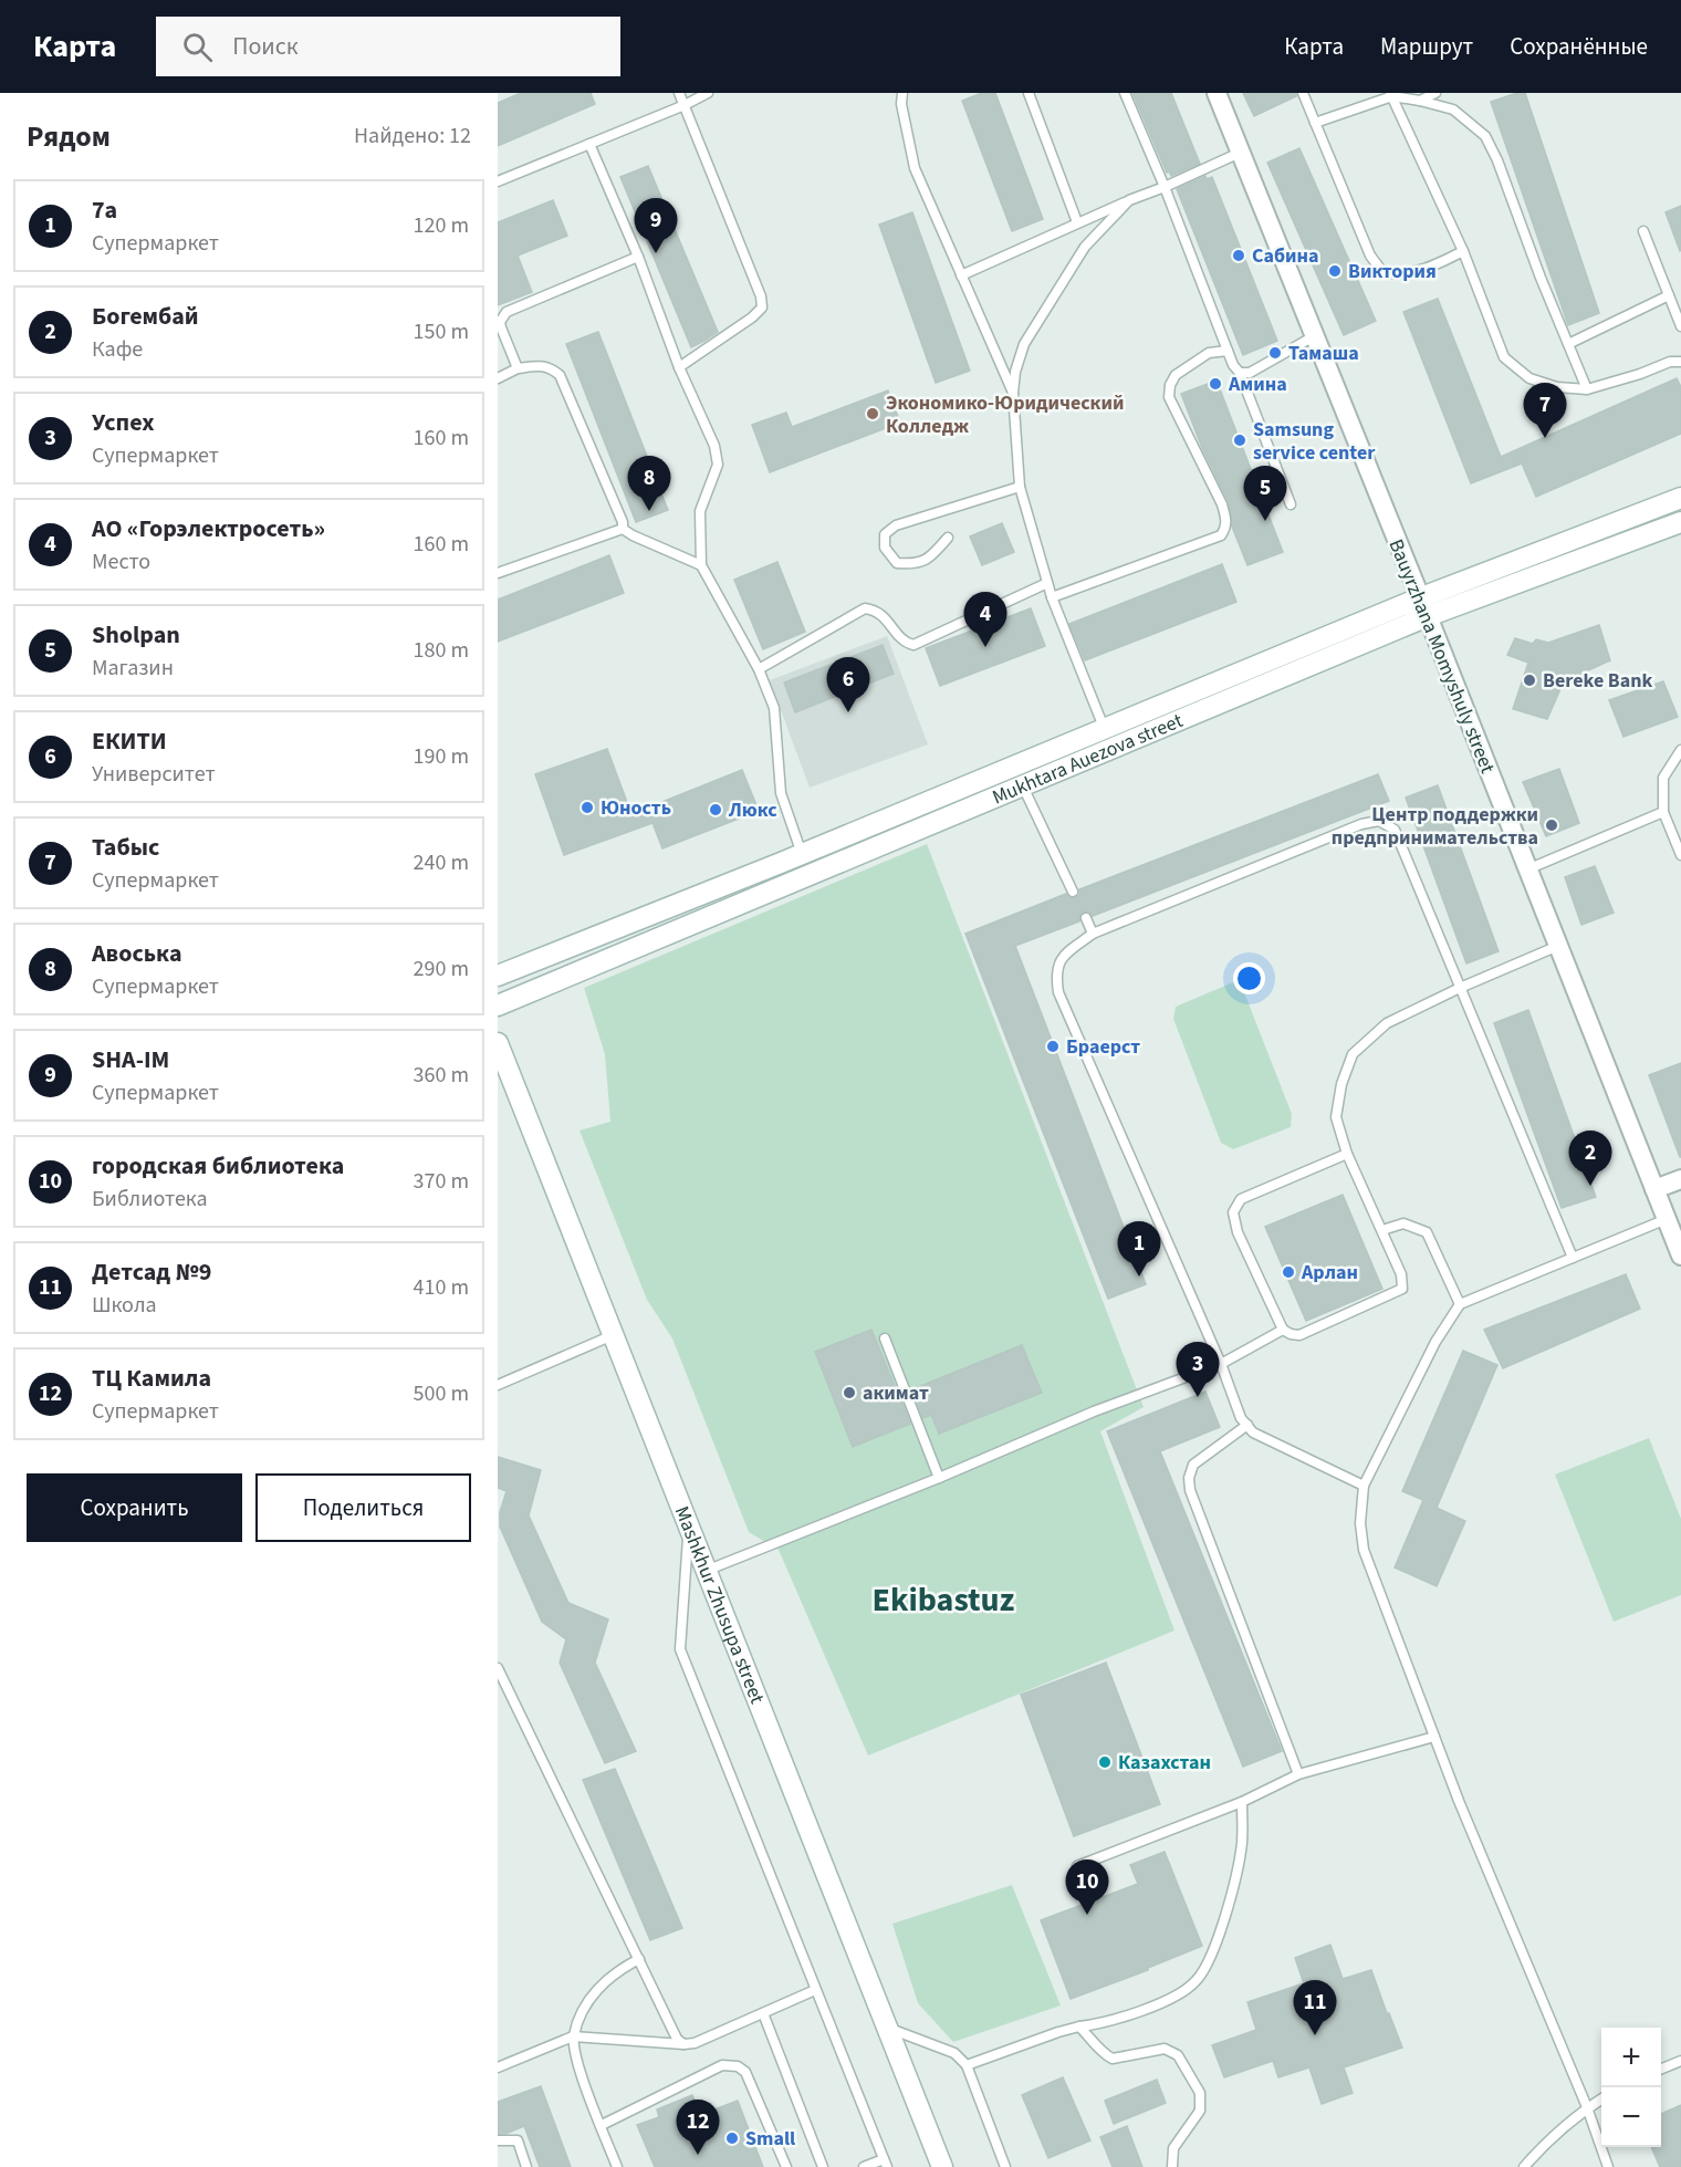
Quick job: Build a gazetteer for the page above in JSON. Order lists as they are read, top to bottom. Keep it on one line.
{"streets":{"street":["Bauyrzhana Momyshuly street","Mukhtara Auezova street","Mashkhur Zhusupa street"]},"crossings":[["Bauyrzhana Momyshuly street","Mukhtara Auezova street"]],"districts":["Ekibastuz"],"places":["Сабина","Виктория","Тамаша","Амина","Экономико-Юридический Колледж","Samsung service center","Bereke Bank","Юность","Люкс","Центр поддержки предпринимательства","Браерст","Арлан","акимат","Казахстан","Small"],"page":{"header":"Карта","search":"Поиск","nav":["Карта","Маршрут","Сохранённые"],"heading":["Рядом","Найдено: 12"],"list":[{"mark":"1","name":"7а","note":"Супермаркет","value":"120 m"},{"mark":"2","name":"Богембай","note":"Кафе","value":"150 m"},{"mark":"3","name":"Успех","note":"Супермаркет","value":"160 m"},{"mark":"4","name":"АО «Горэлектросеть»","note":"Место","value":"160 m"},{"mark":"5","name":"Sholpan","note":"Магазин","value":"180 m"},{"mark":"6","name":"ЕКИТИ","note":"Университет","value":"190 m"},{"mark":"7","name":"Табыс","note":"Супермаркет","value":"240 m"},{"mark":"8","name":"Авоська","note":"Супермаркет","value":"290 m"},{"mark":"9","name":"SHA-IM","note":"Супермаркет","value":"360 m"},{"mark":"10","name":"городская библиотека","note":"Библиотека","value":"370 m"},{"mark":"11","name":"Детсад №9","note":"Школа","value":"410 m"},{"mark":"12","name":"ТЦ Камила","note":"Супермаркет","value":"500 m"}],"pins":["9","7","8","5","4","6","2","1","3","10","11","12"],"buttons":["Сохранить","Поделиться"],"map_buttons":["+","−"]}}
